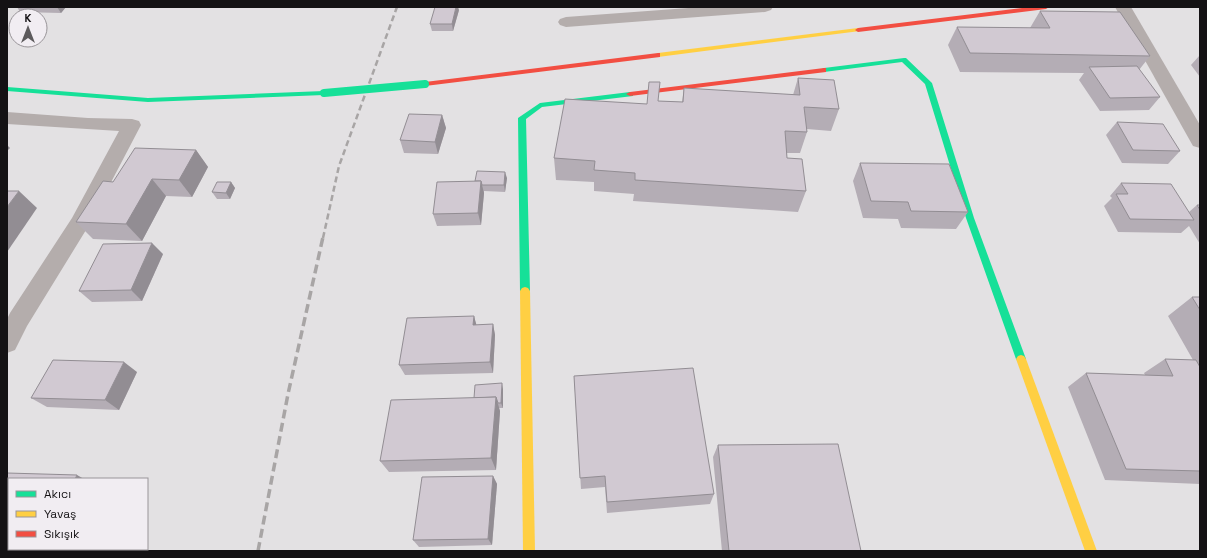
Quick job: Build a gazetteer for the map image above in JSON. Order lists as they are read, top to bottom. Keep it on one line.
{"legend":["Akıcı","Yavaş","Sıkışık"],"north":"top"}
